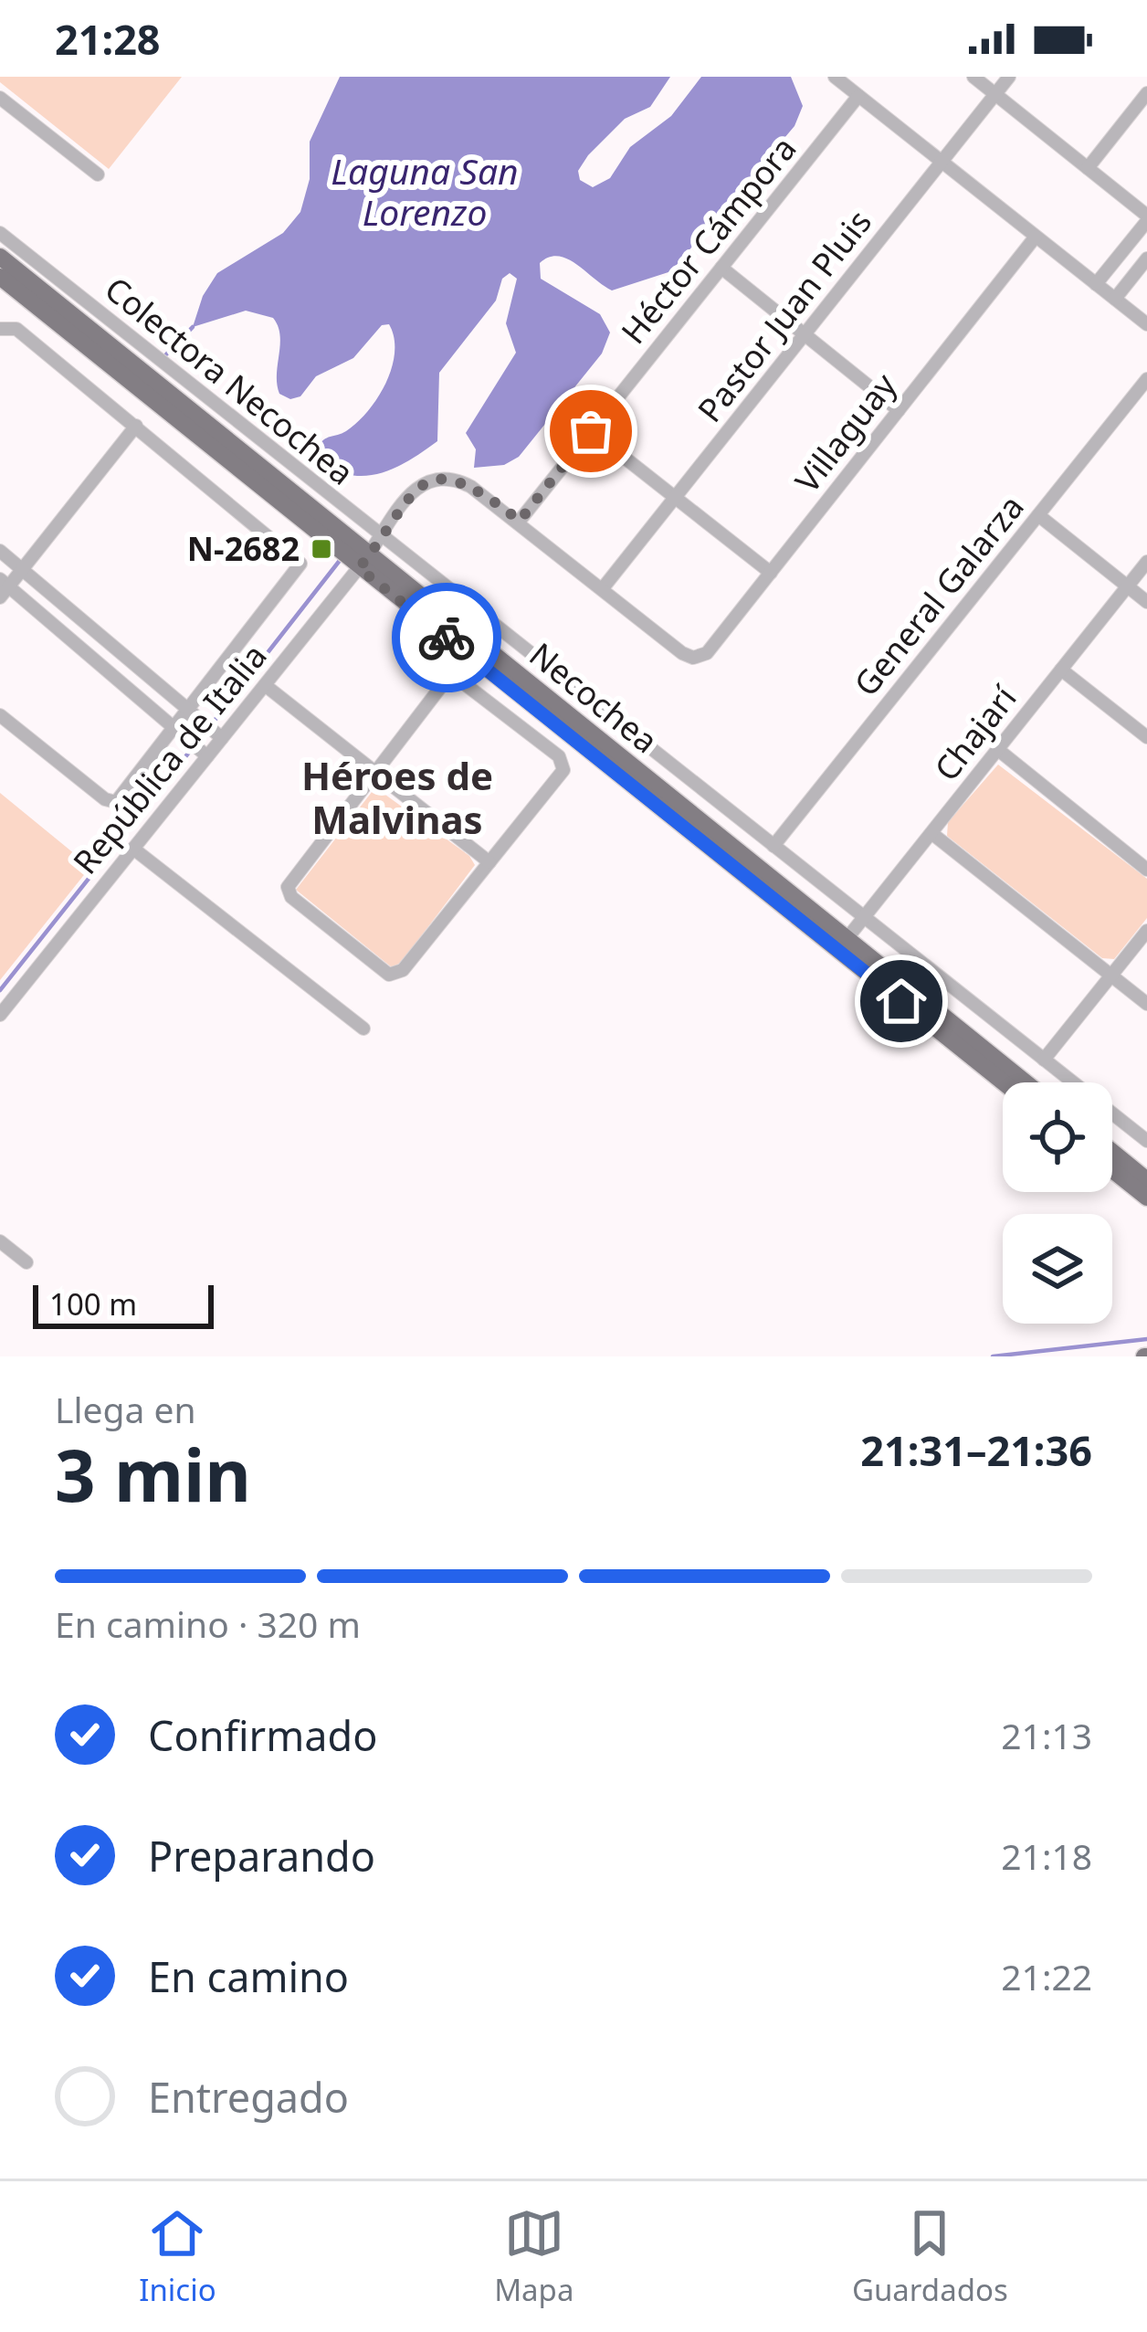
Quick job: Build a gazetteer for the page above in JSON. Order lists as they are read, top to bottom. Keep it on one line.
{"streets":{"main road":["Necochea"],"street":["Héctor Cámpora","Pastor Juan Pluis","Colectora Necochea","Villaguay","General Galarza","Chajarí","República de Italia"]},"crossings":[["Héctor Cámpora","República de Italia"],["Pastor Juan Pluis","Villaguay"],["Colectora Necochea","General Galarza"],["Colectora Necochea","Chajarí"],["Colectora Necochea","República de Italia"],["Necochea","Chajarí"],["Necochea","República de Italia"]],"districts":["Héroes de Malvinas"],"water":["Laguna San Lorenzo"],"places":{"transit":["N-2682"]},"scale_bar":"100 m","page":{"status":"21:28","scale":"100 m","heading":["3 min","Llega en","21:31–21:36"],"bar":"En camino · 320 m","list":[["Confirmado","21:13"],["Preparando","21:18"],["En camino","21:22"],"Entregado"],"tabs":["Inicio","Mapa","Guardados"]}}
